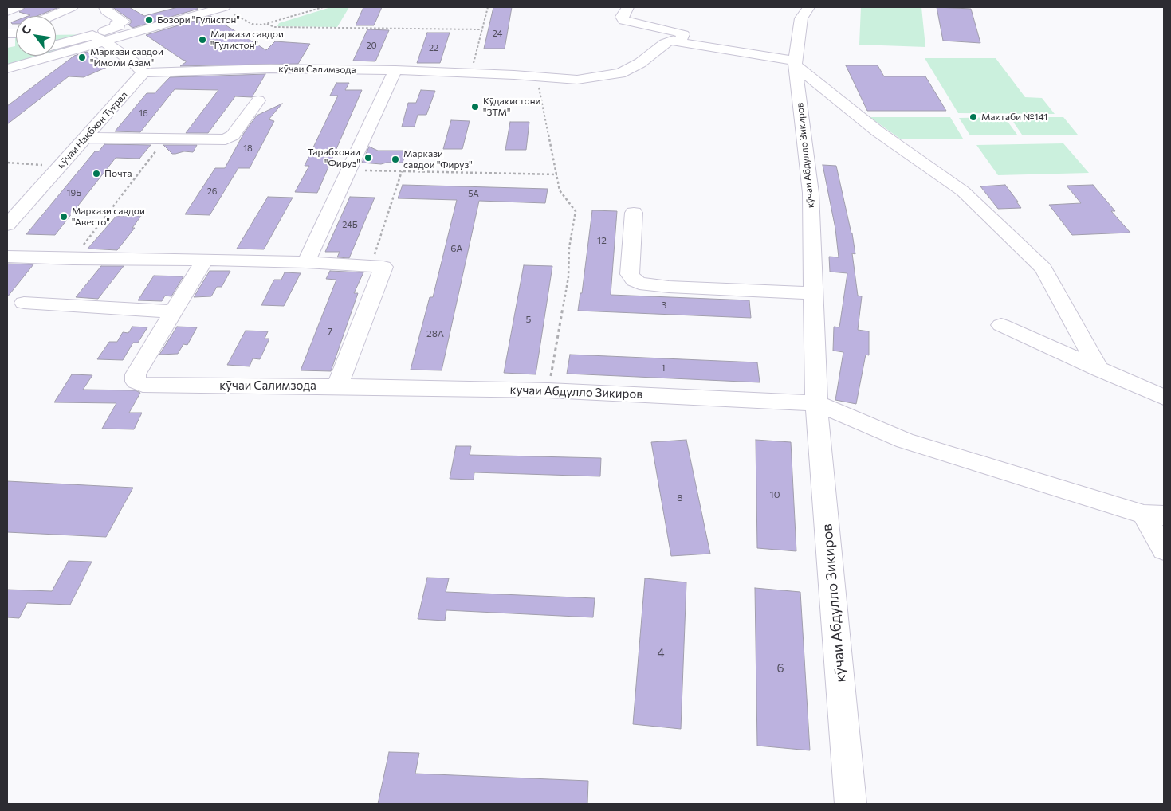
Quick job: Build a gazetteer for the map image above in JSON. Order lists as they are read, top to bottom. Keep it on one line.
{"streets":{"street":["кӯчаи Салимзода","кӯчаи Нақбхон Туғрал","кӯчаи Абдулло Зикиров"]},"crossings":[["кӯчаи Салимзода","кӯчаи Нақбхон Туғрал"],["кӯчаи Салимзода","кӯчаи Абдулло Зикиров"]],"places":["Бозори \"Гулистон\"","Маркази савдои \"Гулистон\"","Маркази савдои \"Имоми Азам\"","Кӯдакистони \"ЗТМ\"","Мактаби №141","Тарабхонаи \"Фируз\"","Маркази савдои \"Фируз\"","Почта","Маркази савдои \"Авесто\""],"house_numbers":["24","20","22","16","18","26","19Б","5А","24Б","12","6А","3","5","7","28А","1","10","8","4","6"],"north":"top left"}
